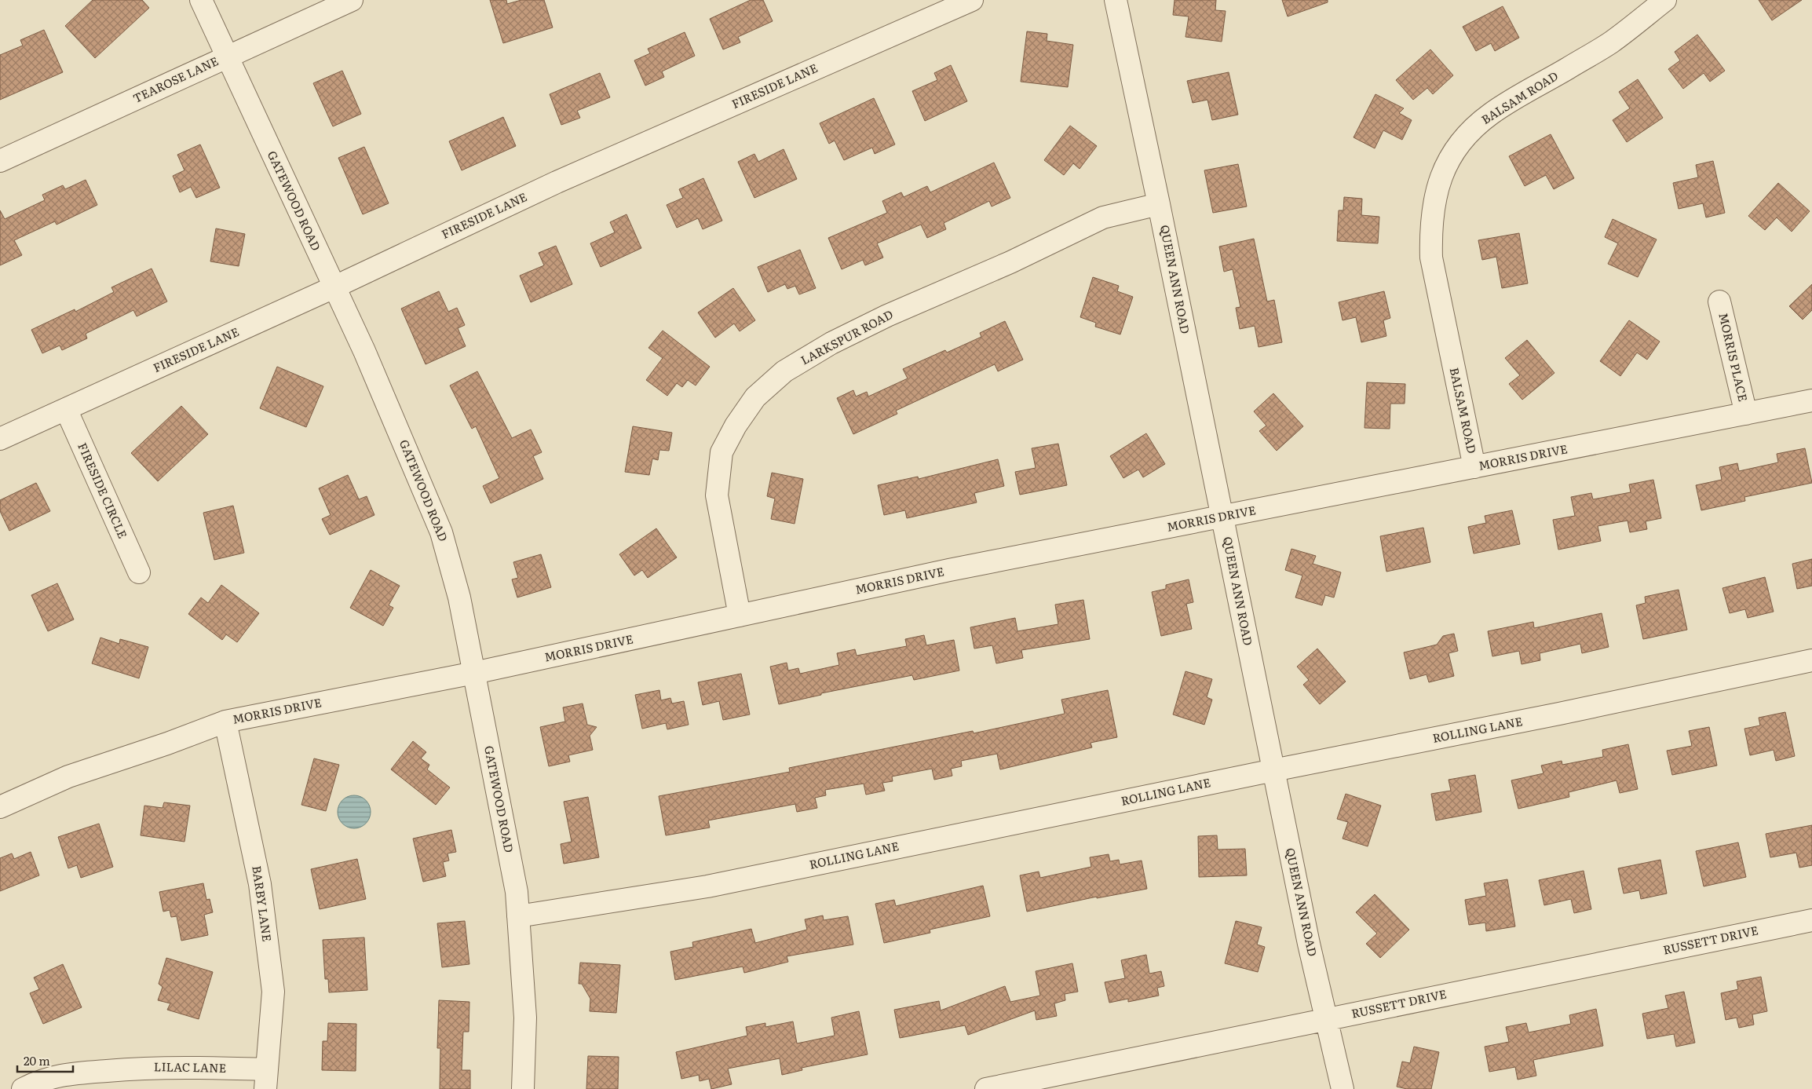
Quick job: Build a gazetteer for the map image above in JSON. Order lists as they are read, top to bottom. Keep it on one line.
{"streets":{"street":["TEAROSE LANE","FIRESIDE LANE","BALSAM ROAD","GATEWOOD ROAD","QUEEN ANN ROAD","LARKSPUR ROAD","MORRIS PLACE","MORRIS DRIVE","FIRESIDE CIRCLE","ROLLING LANE","BARBY LANE","RUSSETT DRIVE","LILAC LANE"]},"crossings":[["TEAROSE LANE","GATEWOOD ROAD"],["FIRESIDE LANE","GATEWOOD ROAD"],["FIRESIDE LANE","FIRESIDE CIRCLE"],["BALSAM ROAD","MORRIS DRIVE"],["GATEWOOD ROAD","MORRIS DRIVE"],["GATEWOOD ROAD","ROLLING LANE"],["QUEEN ANN ROAD","LARKSPUR ROAD"],["QUEEN ANN ROAD","MORRIS DRIVE"],["QUEEN ANN ROAD","ROLLING LANE"],["QUEEN ANN ROAD","RUSSETT DRIVE"],["LARKSPUR ROAD","MORRIS DRIVE"],["MORRIS PLACE","MORRIS DRIVE"],["MORRIS DRIVE","BARBY LANE"],["BARBY LANE","LILAC LANE"]],"scale_bar":"20 m"}
